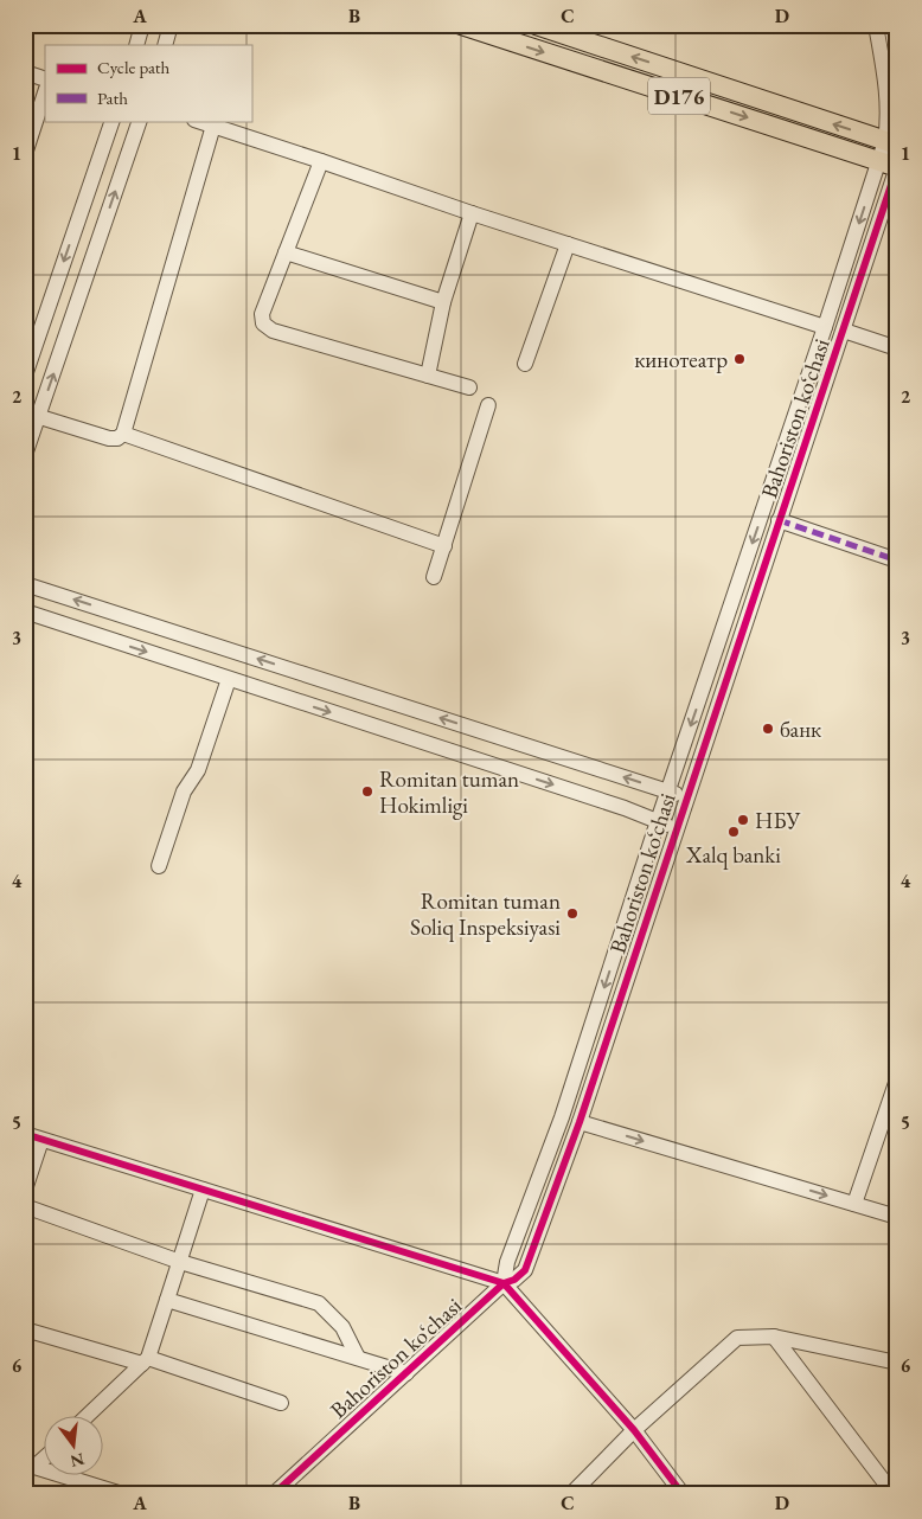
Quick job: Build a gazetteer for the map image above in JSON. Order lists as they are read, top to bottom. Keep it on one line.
{"streets":{"main road":["D176"],"street":["Bahoriston ko‘chasi"]},"crossings":[["D176","Bahoriston ko‘chasi"]],"places":["кинотеатр","банк","Romitan tuman Hokimligi","НБУ","Xalq banki","Romitan tuman Soliq Inspeksiyasi"],"legend":["Cycle path","Path"],"north":"bottom","grid":{"columns":["A","B","C","D"],"rows":["1","2","3","4","5","6"]}}
